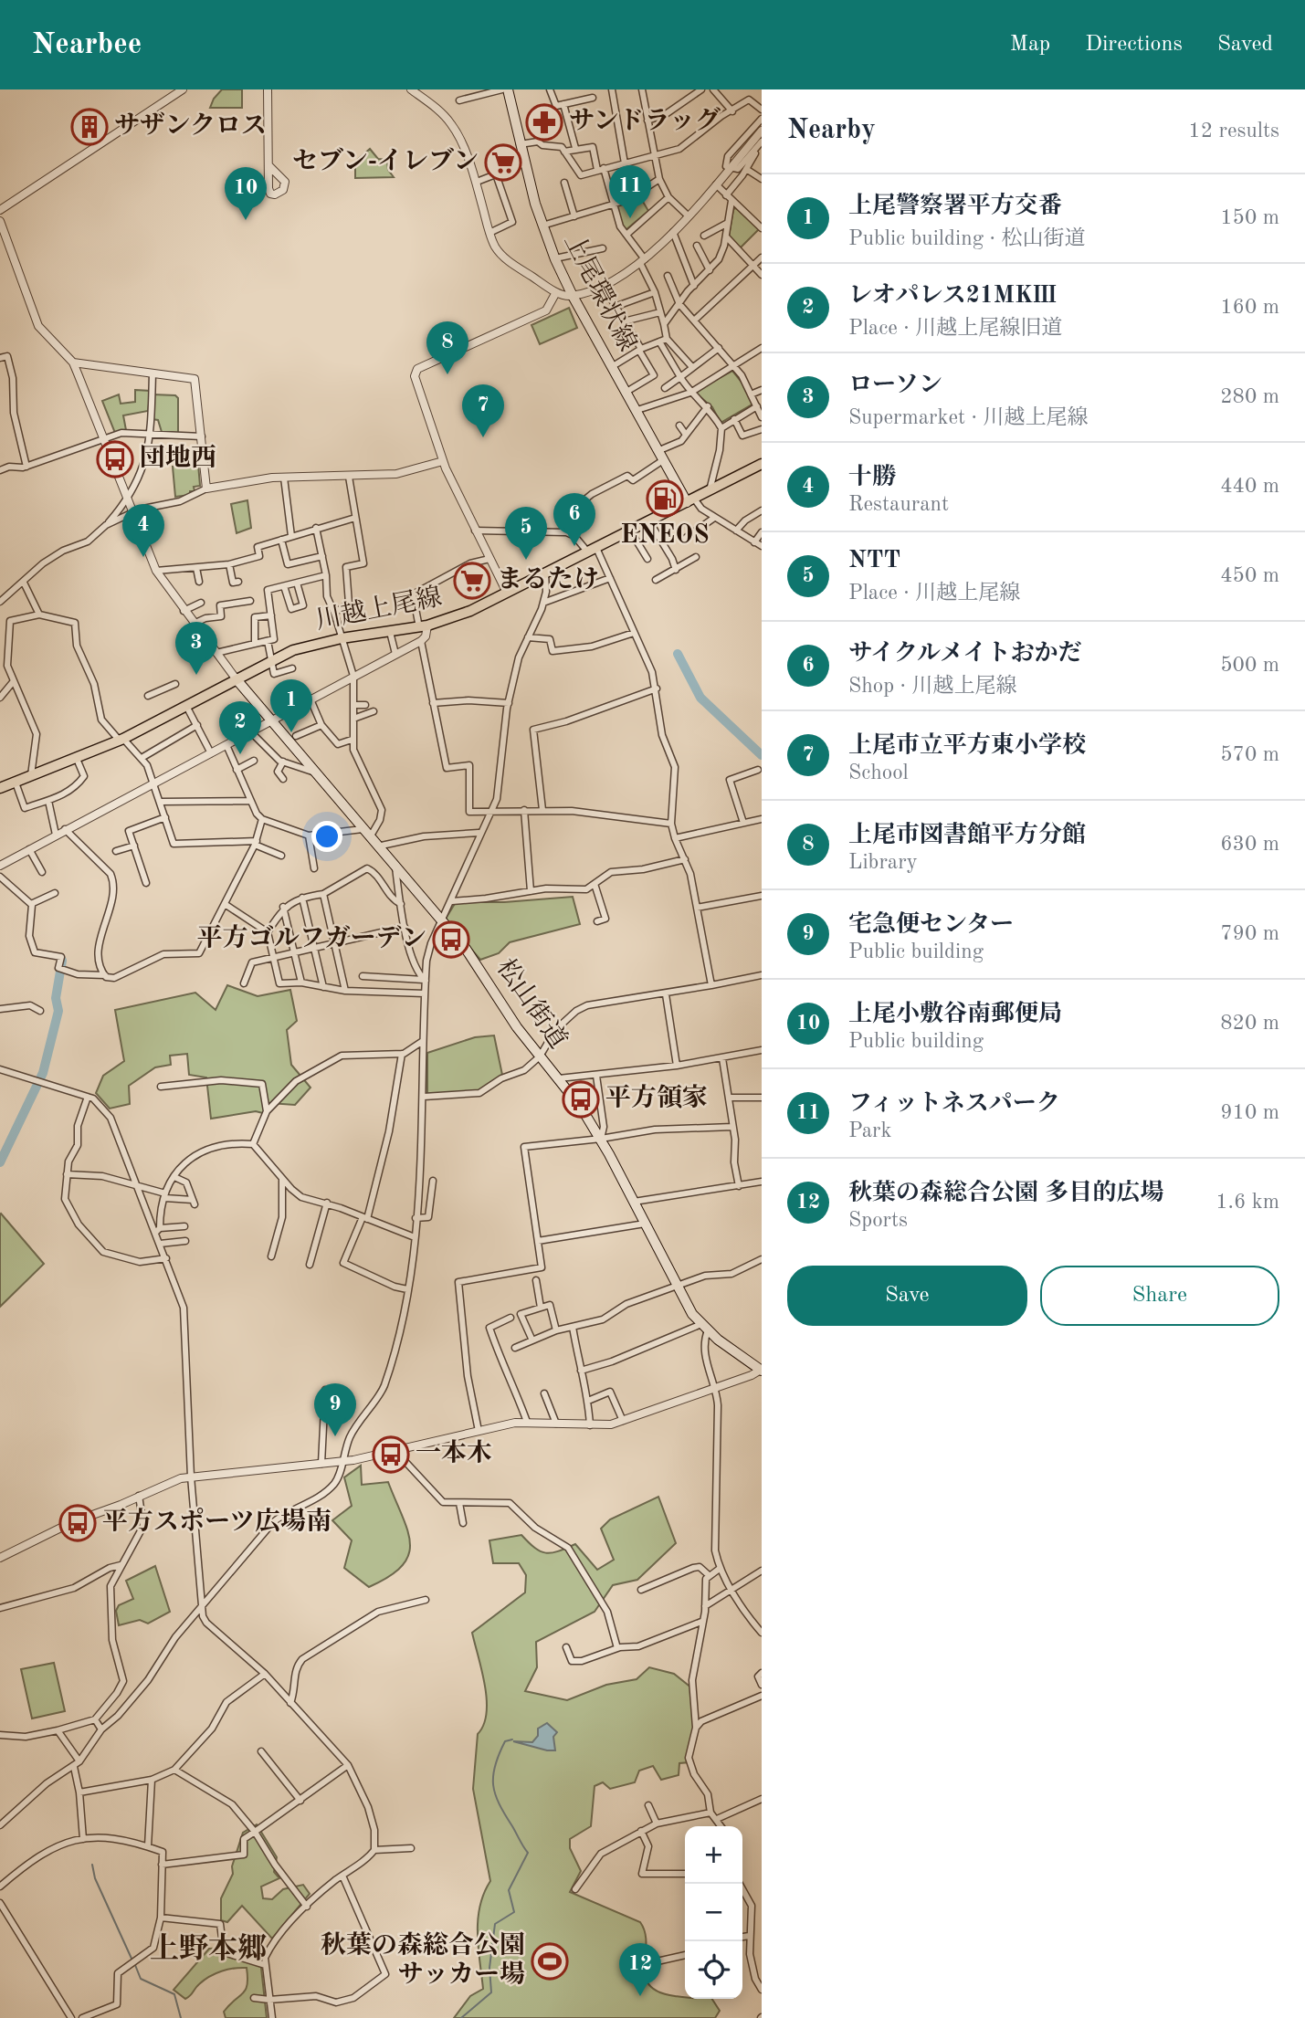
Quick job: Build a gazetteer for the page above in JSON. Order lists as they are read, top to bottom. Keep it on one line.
{"streets":{"main road":["上尾環状線","川越上尾線","松山街道"]},"crossings":[["上尾環状線","川越上尾線"],["川越上尾線","松山街道"]],"districts":["上野本郷"],"places":{"pharmacy":["サンドラッグ"],"building":["サザンクロス"],"supermarket":["セブン-イレブン","まるたけ"],"bus stop":["団地西","平方ゴルフガーデン","平方領家","一本木","平方スポーツ広場南"],"fuel station":["ENEOS"],"sports":["秋葉の森総合公園 サッカー場"]},"page":{"header":"Nearbee","nav":["Map","Directions","Saved"],"heading":["Nearby","12 results"],"pins":["11","10","8","7","6","4","5","3","1","2","9","12"],"list":[{"mark":"1","name":"上尾警察署平方交番","note":"Public building · 松山街道","value":"150 m"},{"mark":"2","name":"レオパレス21MKⅢ","note":"Place · 川越上尾線旧道","value":"160 m"},{"mark":"3","name":"ローソン","note":"Supermarket · 川越上尾線","value":"280 m"},{"mark":"4","name":"十勝","note":"Restaurant","value":"440 m"},{"mark":"5","name":"NTT","note":"Place · 川越上尾線","value":"450 m"},{"mark":"6","name":"サイクルメイトおかだ","note":"Shop · 川越上尾線","value":"500 m"},{"mark":"7","name":"上尾市立平方東小学校","note":"School","value":"570 m"},{"mark":"8","name":"上尾市図書館平方分館","note":"Library","value":"630 m"},{"mark":"9","name":"宅急便センター","note":"Public building","value":"790 m"},{"mark":"10","name":"上尾小敷谷南郵便局","note":"Public building","value":"820 m"},{"mark":"11","name":"フィットネスパーク","note":"Park","value":"910 m"},{"mark":"12","name":"秋葉の森総合公園 多目的広場","note":"Sports","value":"1.6 km"}],"buttons":["Save","Share"],"map_buttons":["+","−"]}}
